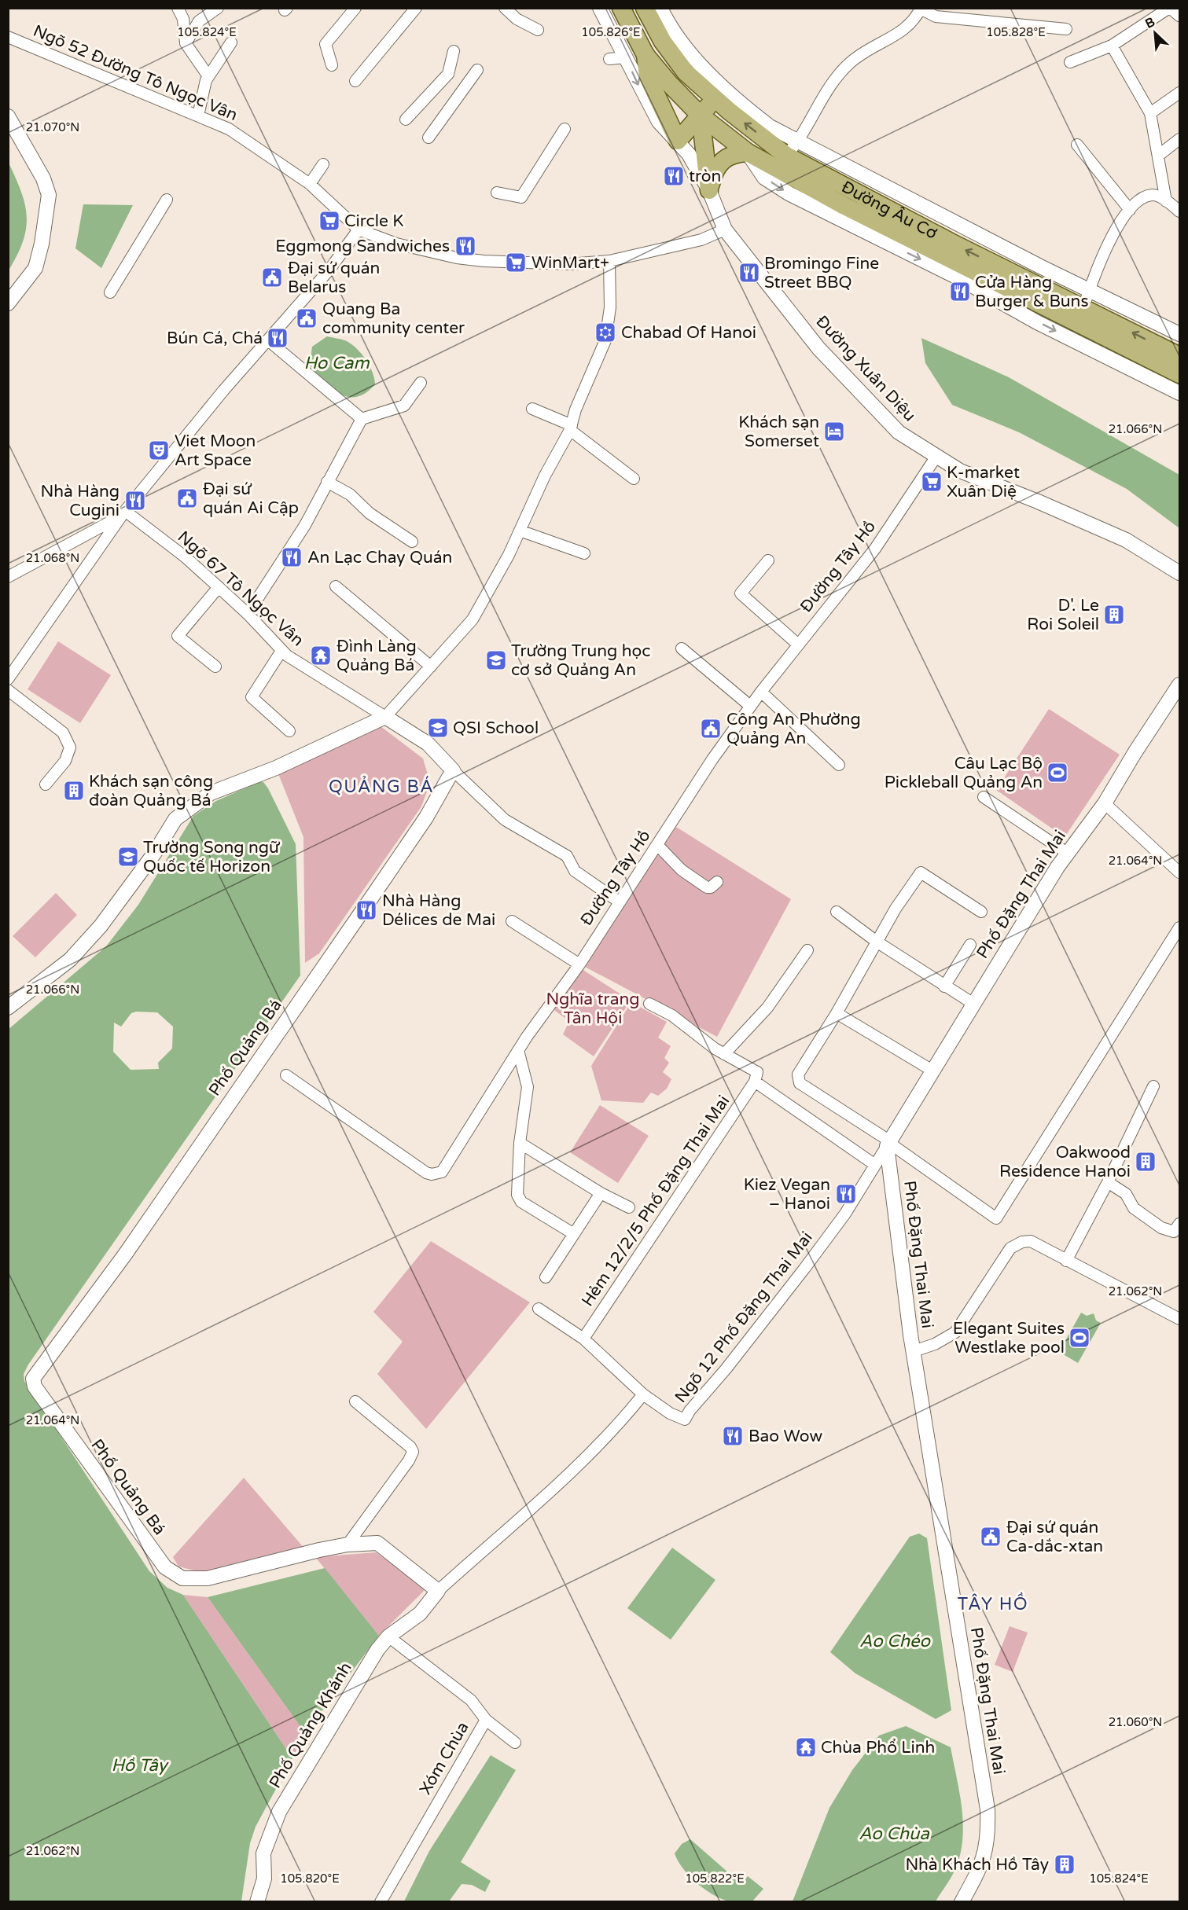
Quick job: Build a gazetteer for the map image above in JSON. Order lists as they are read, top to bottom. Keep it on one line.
{"streets":{"main road":["Đường Âu Cơ"],"street":["Ngõ 52 Đường Tô Ngọc Vân","Đường Xuân Diệu","Đường Tây Hồ","Ngõ 67 Tô Ngọc Vân","Phố Đặng Thai Mai","Phố Quảng Bá","Hẻm 12/2/5 Phố Đặng Thai Mai","Ngõ 12 Phố Đặng Thai Mai","Phố Quảng Khánh","Xóm Chùa"]},"crossings":[["Đường Xuân Diệu","Đường Tây Hồ"],["Phố Đặng Thai Mai","Ngõ 12 Phố Đặng Thai Mai"],["Phố Quảng Bá","Phố Quảng Khánh"],["Phố Quảng Khánh","Xóm Chùa"]],"districts":["QUẢNG BÁ","TÂY HỒ"],"water":["Ho Cam","Ao Chéo","Hồ Tây","Ao Chùa"],"parks":["Nghĩa trang Tân Hội"],"places":{"restaurant":["tròn","Eggmong Sandwiches","Bromingo Fine Street BBQ","Cửa Hàng Burger & Buns","Bún Cá, Chá","Nhà Hàng Cugini","An Lạc Chay Quán","Nhà Hàng Délices de Mai","Kiez Vegan – Hanoi","Bao Wow"],"supermarket":["Circle K","WinMart+","K-market Xuân Diệ"],"public building":["Đại sứ quán Belarus","Quang Ba community center","Đại sứ quán Ai Cập","Công An Phường Quảng An","Đại sứ quán Ca-dắc-xtan"],"synagogue":["Chabad Of Hanoi"],"hotel":["Khách sạn Somerset"],"theatre":["Viet Moon Art Space"],"building":["D'. Le Roi Soleil","Khách sạn công đoàn Quảng Bá","Oakwood Residence Hanoi","Nhà Khách Hồ Tây"],"temple":["Đình Làng Quảng Bá","Chùa Phổ Linh"],"school or university":["Trường Trung học cơ sở Quảng An","QSI School","Trường Song ngữ Quốc tế Horizon"],"sports":["Câu Lạc Bộ Pickleball Quảng An","Elegant Suites Westlake pool"]},"north":"top left","coordinates":["105.824°E","105.828°E","105.826°E","21.070°N","21.066°N","21.068°N","21.064°N","21.062°N","21.060°N","105.820°E","105.822°E"]}
